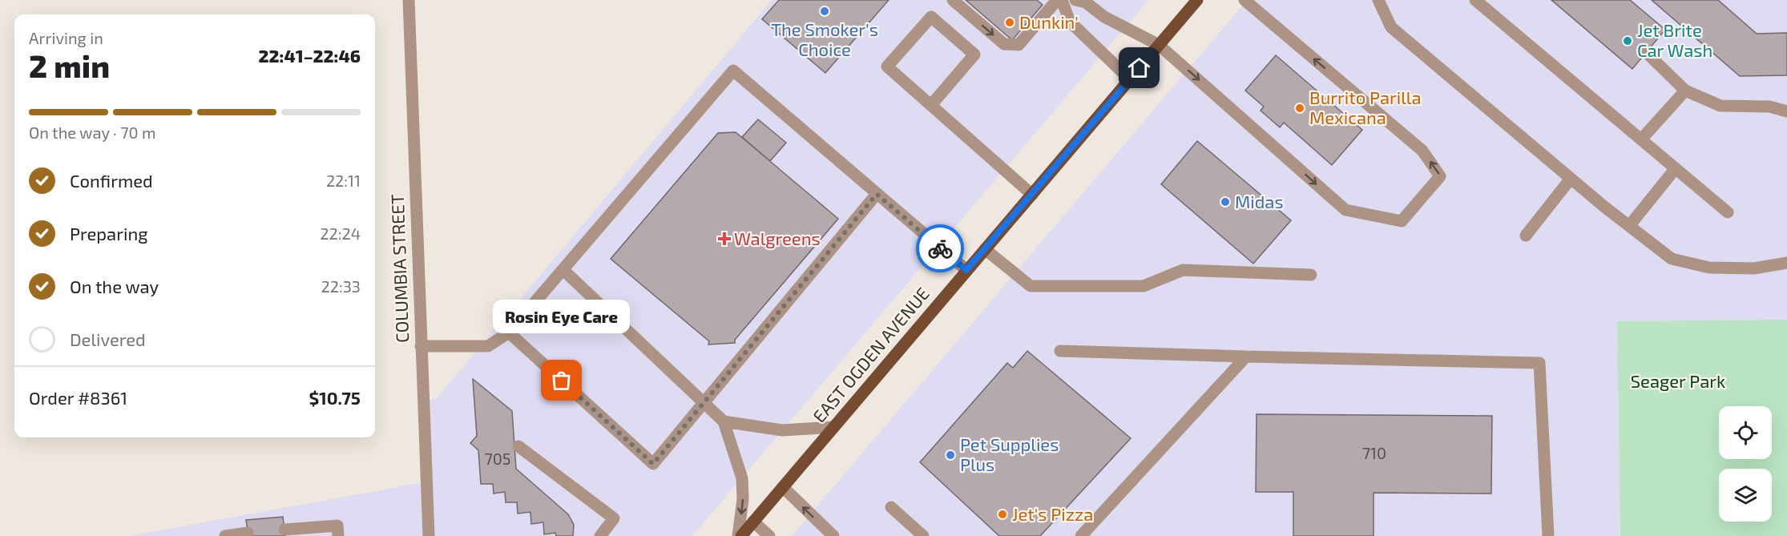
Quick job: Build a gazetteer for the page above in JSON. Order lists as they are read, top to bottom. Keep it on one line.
{"streets":{"main road":["EAST OGDEN AVENUE"],"street":["COLUMBIA STREET"]},"parks":["Seager Park"],"places":{"other":["The Smoker's Choice","Dunkin'","Jet Brite Car Wash","Burrito Parilla Mexicana","Midas","Rosin Eye Care","Pet Supplies Plus","Jet's Pizza"],"health":["Walgreens"]},"house_numbers":["710","705"],"page":{"heading":["2 min","Arriving in","22:41–22:46"],"panel":["Order #8361","$10.75"],"bar":"On the way · 70 m","list":[["Confirmed","22:11"],["Preparing","22:24"],["On the way","22:33"],"Delivered"],"bubble":"Rosin Eye Care"}}
